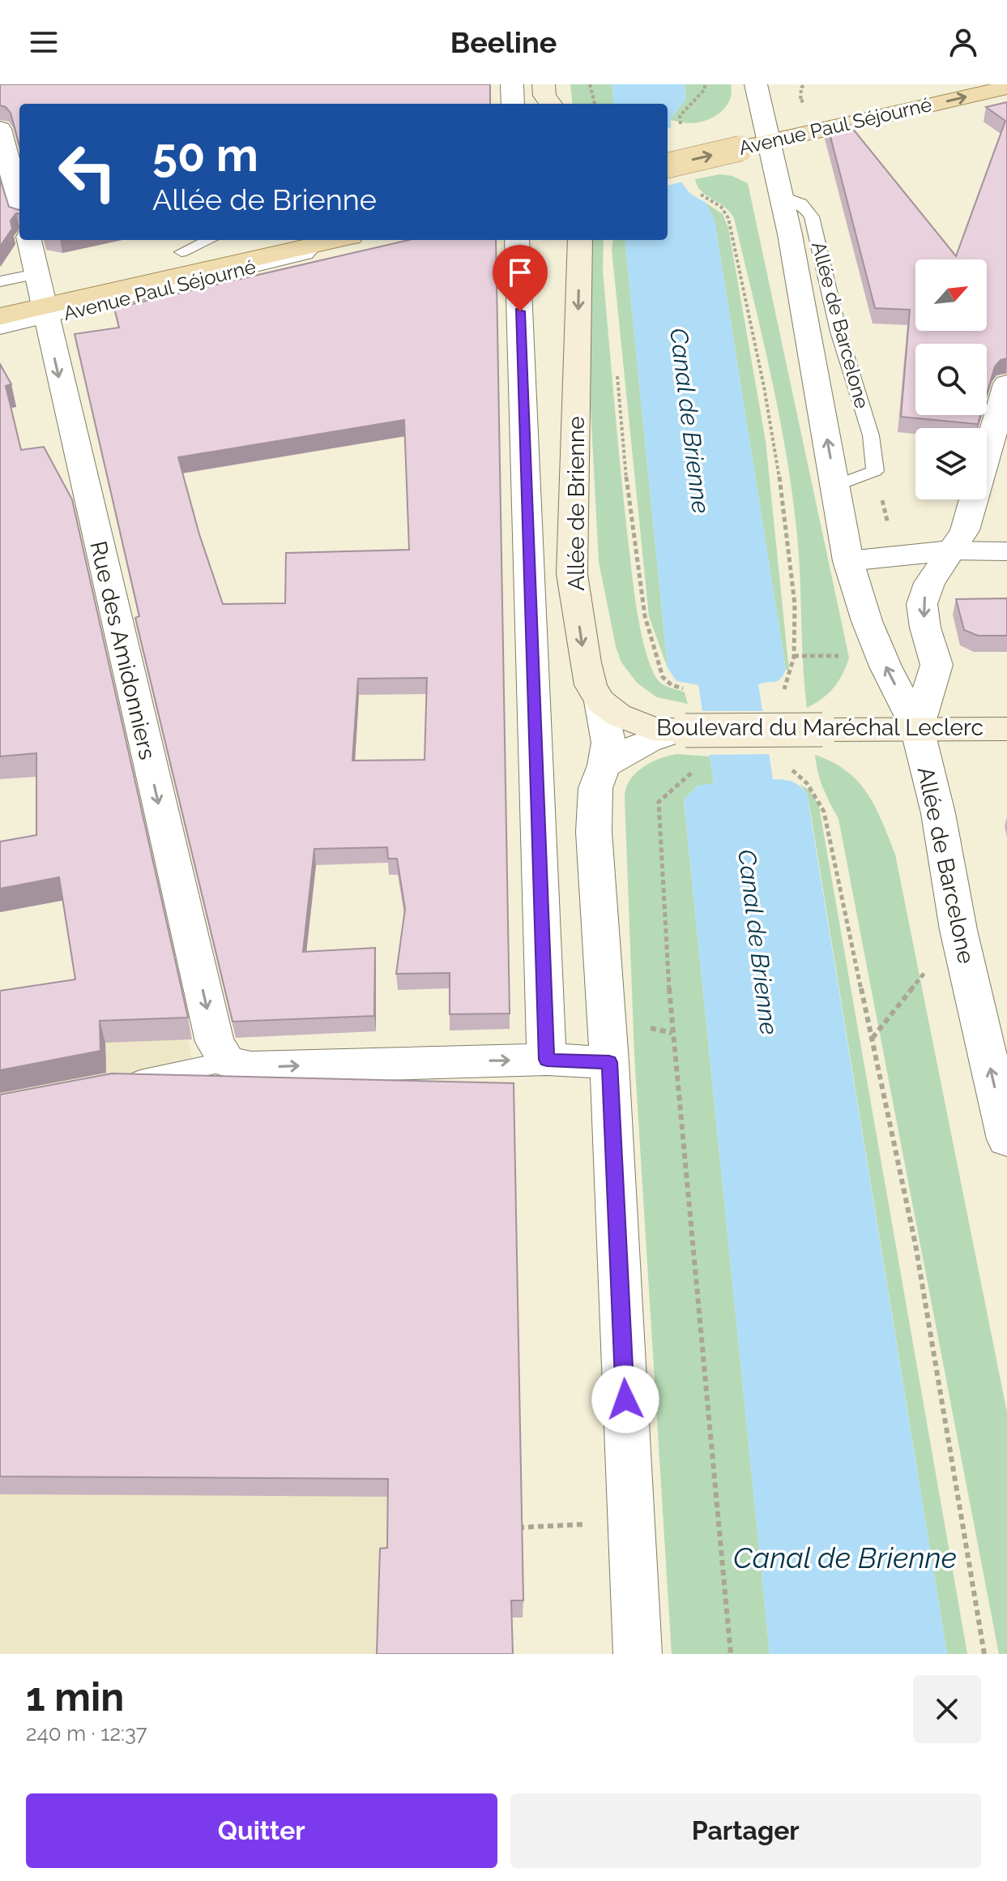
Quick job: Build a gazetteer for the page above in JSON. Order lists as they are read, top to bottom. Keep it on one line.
{"streets":{"main road":["Avenue Paul Séjourné","Allée de Brienne","Boulevard du Maréchal Leclerc"],"street":["Allée de Barcelone","Rue des Amidonniers"]},"crossings":[["Avenue Paul Séjourné","Allée de Barcelone"],["Avenue Paul Séjourné","Rue des Amidonniers"],["Allée de Barcelone","Boulevard du Maréchal Leclerc"],["Allée de Brienne","Boulevard du Maréchal Leclerc"]],"one_way":["Allée de Barcelone","Rue des Amidonniers"],"water":["Canal de Brienne"],"north":"top right","page":{"header":"Beeline","turn":["50 m","Allée de Brienne"],"heading":["1 min","240 m · 12:37"],"buttons":["Quitter","Partager"]}}
